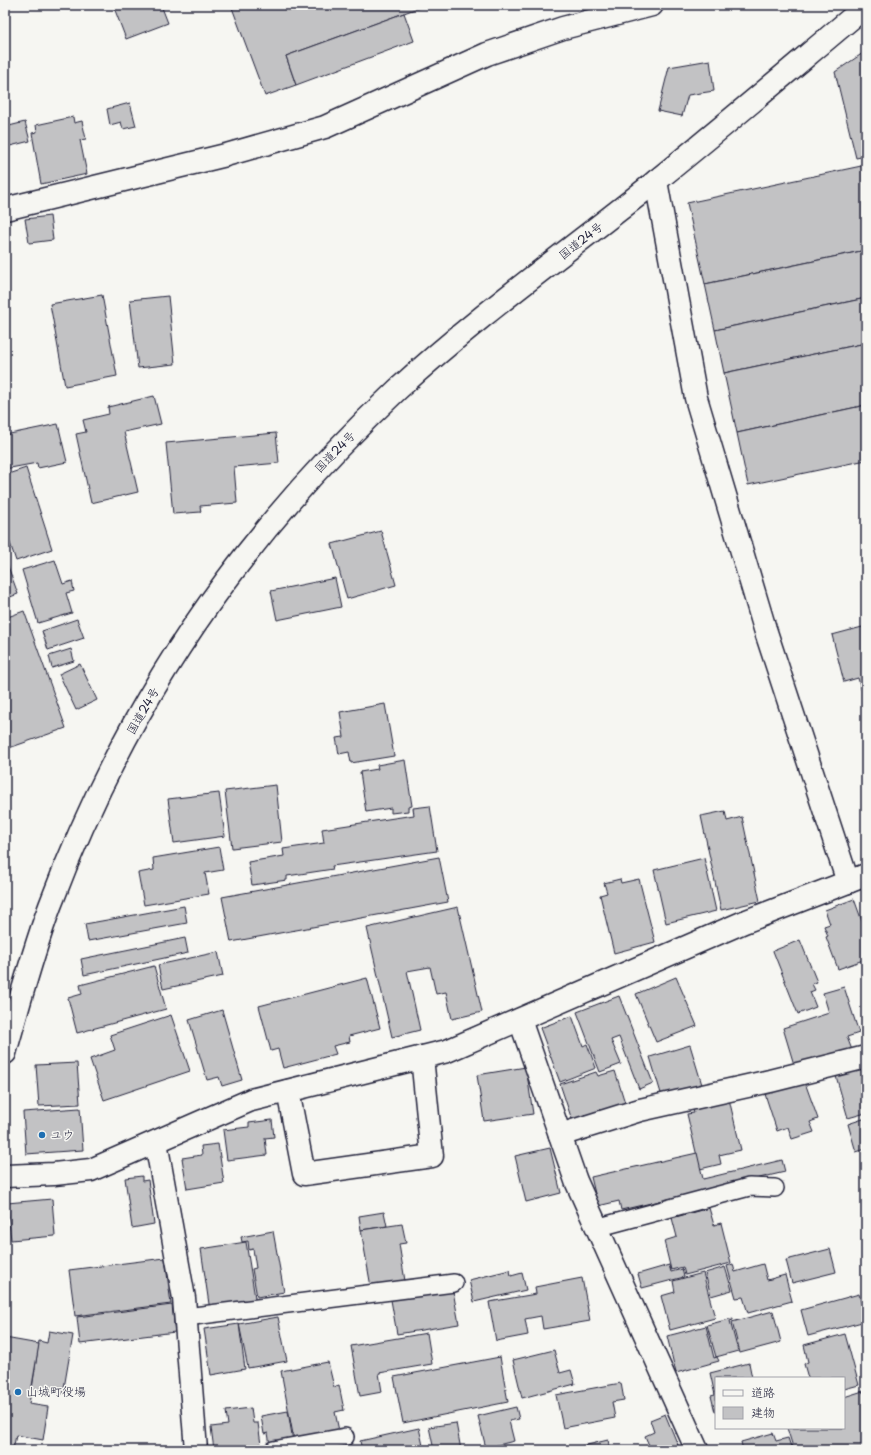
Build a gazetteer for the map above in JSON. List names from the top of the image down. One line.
{"streets":{"main road":["国道24号"]},"places":["ユウ","山城町役場"],"legend":["道路","建物"]}
